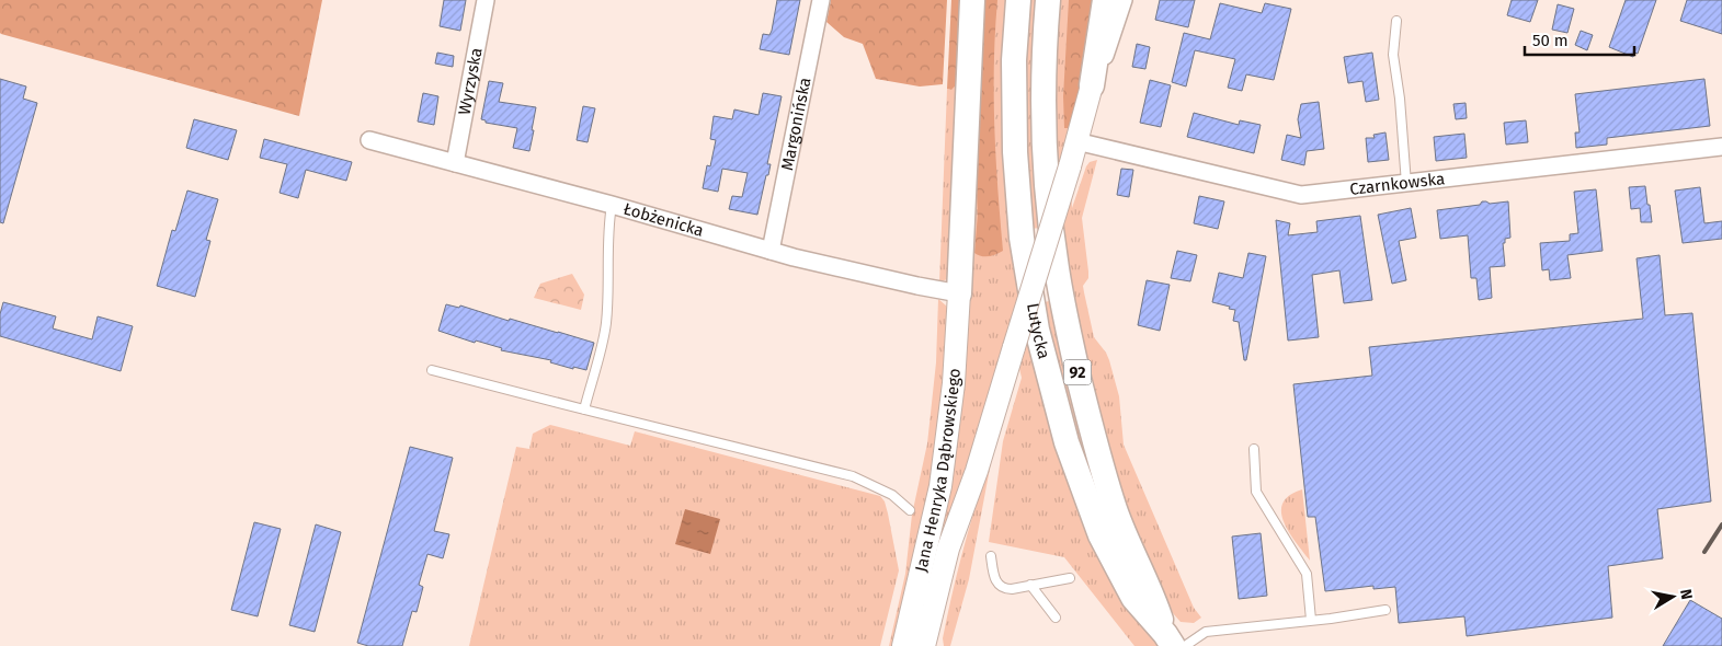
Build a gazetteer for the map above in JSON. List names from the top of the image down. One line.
{"streets":{"main road":["Lutycka","92","Jana Henryka Dąbrowskiego"],"street":["Wyrzyska","Margonińska","Czarnkowska","Łobżenicka"]},"crossings":[["Wyrzyska","Łobżenicka"],["Margonińska","Łobżenicka"],["Czarnkowska","Jana Henryka Dąbrowskiego"],["Łobżenicka","Jana Henryka Dąbrowskiego"]],"scale_bar":"50 m","north":"right"}
